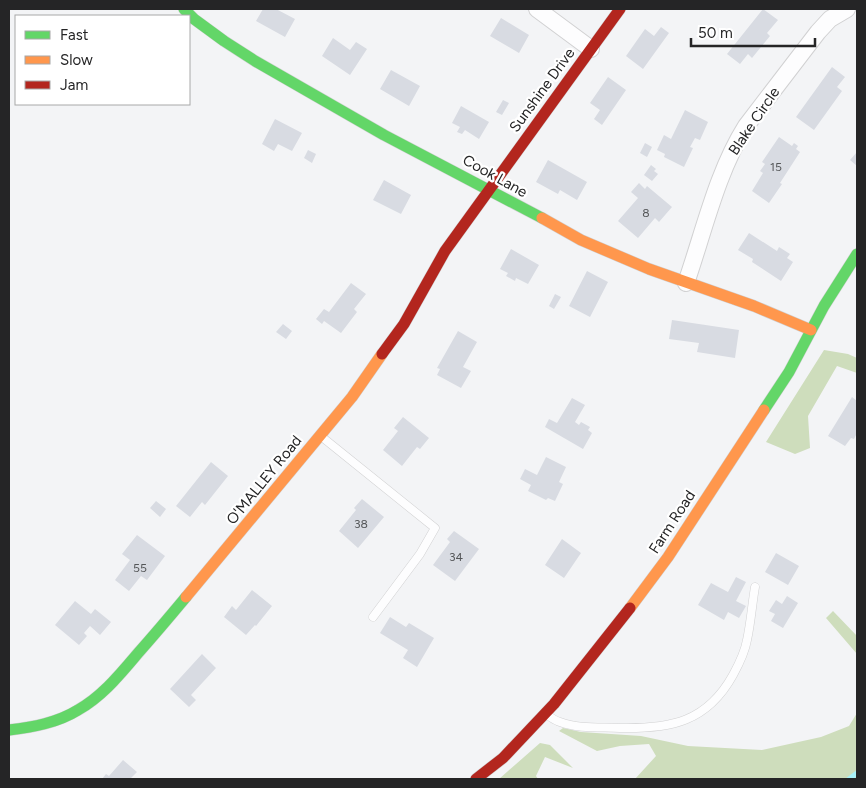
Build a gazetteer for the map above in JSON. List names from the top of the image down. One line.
{"streets":{"street":["Sunshine Drive","Blake Circle","Cook Lane","O'MALLEY Road","Farm Road"]},"crossings":[["Sunshine Drive","Cook Lane"],["Sunshine Drive","O'MALLEY Road"],["Blake Circle","Cook Lane"],["Cook Lane","O'MALLEY Road"],["Cook Lane","Farm Road"]],"house_numbers":["15","8","38","34","55"],"legend":["Fast","Slow","Jam"],"scale_bar":"50 m"}
